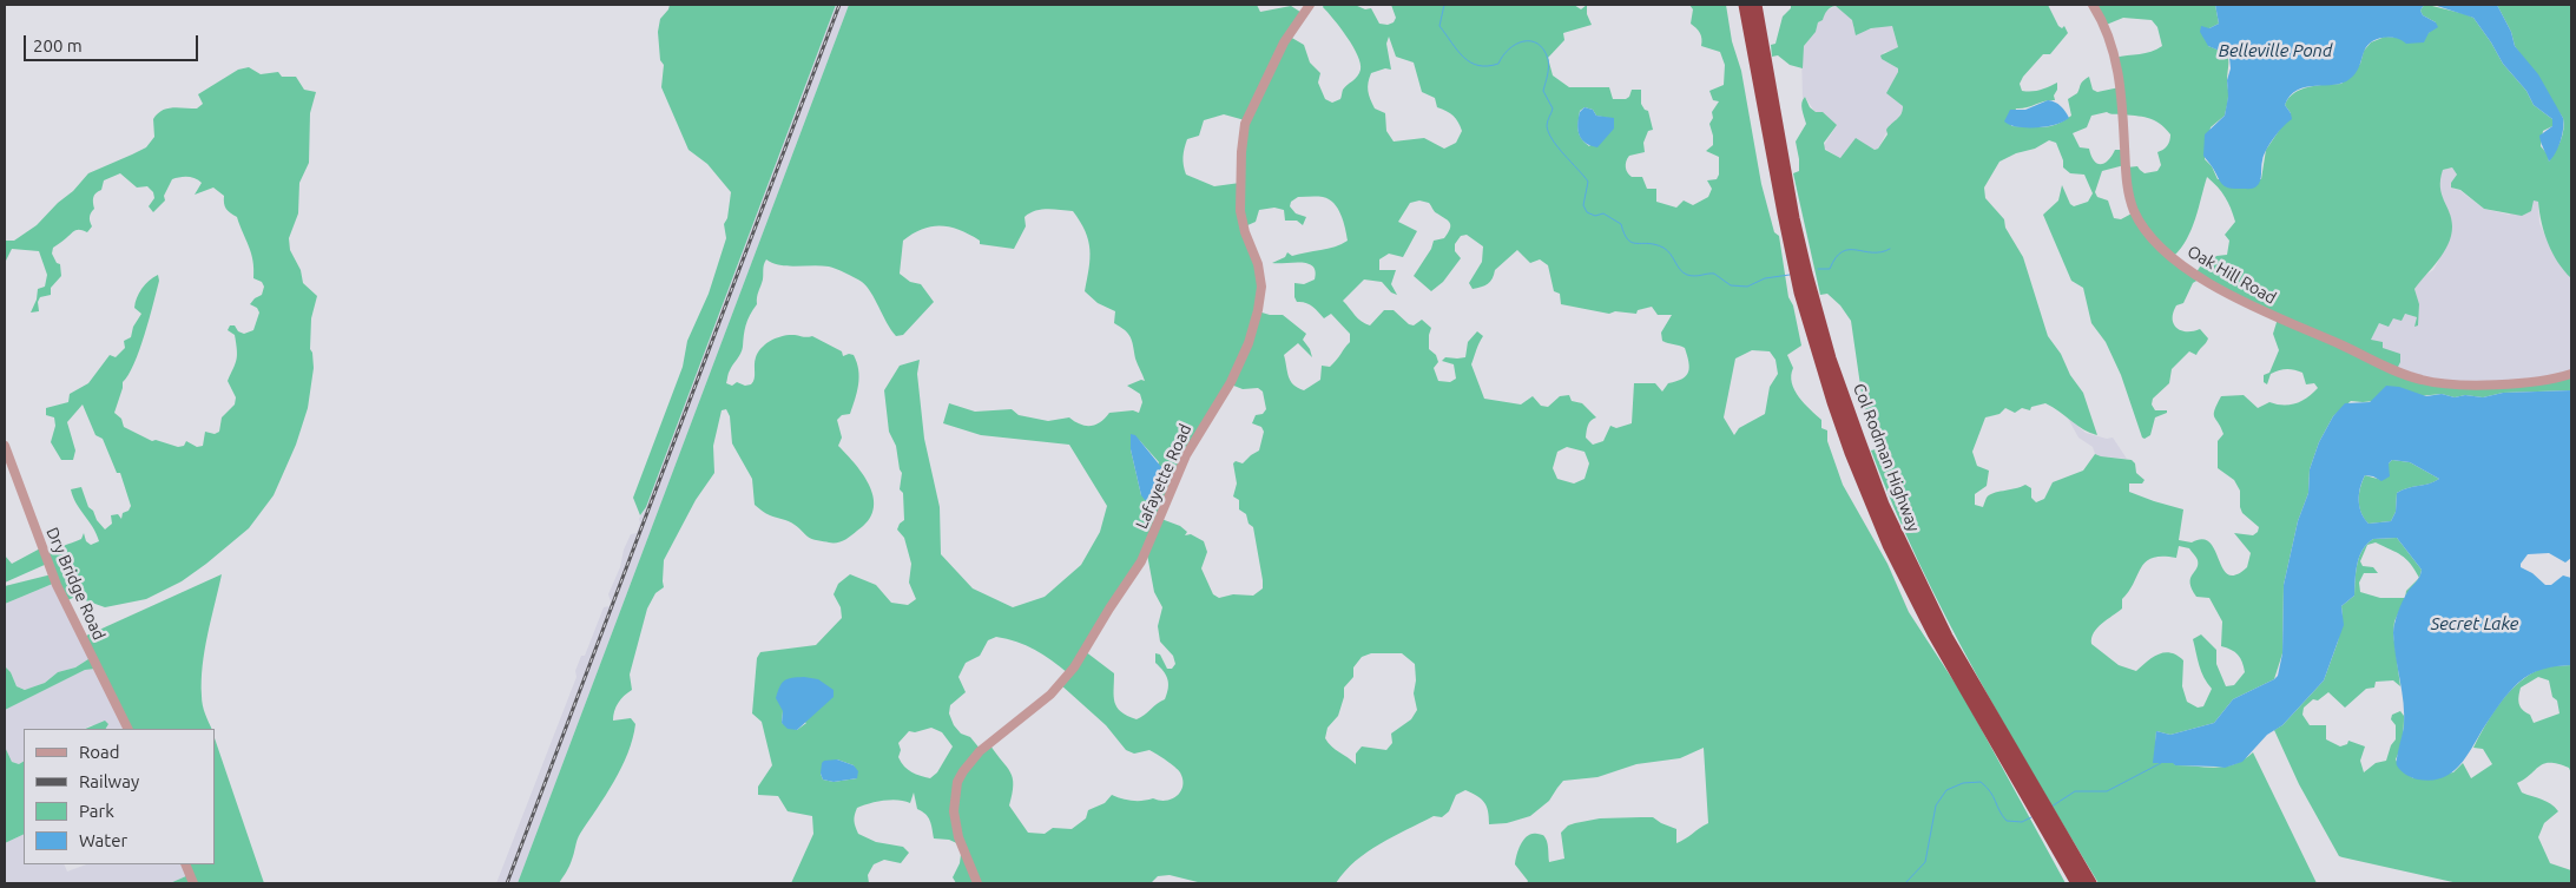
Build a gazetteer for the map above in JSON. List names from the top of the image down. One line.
{"streets":{"highway":["Col Rodman Highway"],"street":["Oak Hill Road","Lafayette Road","Dry Bridge Road"]},"water":["Belleville Pond","Secret Lake"],"legend":["Road","Railway","Park","Water"],"scale_bar":"200 m"}
